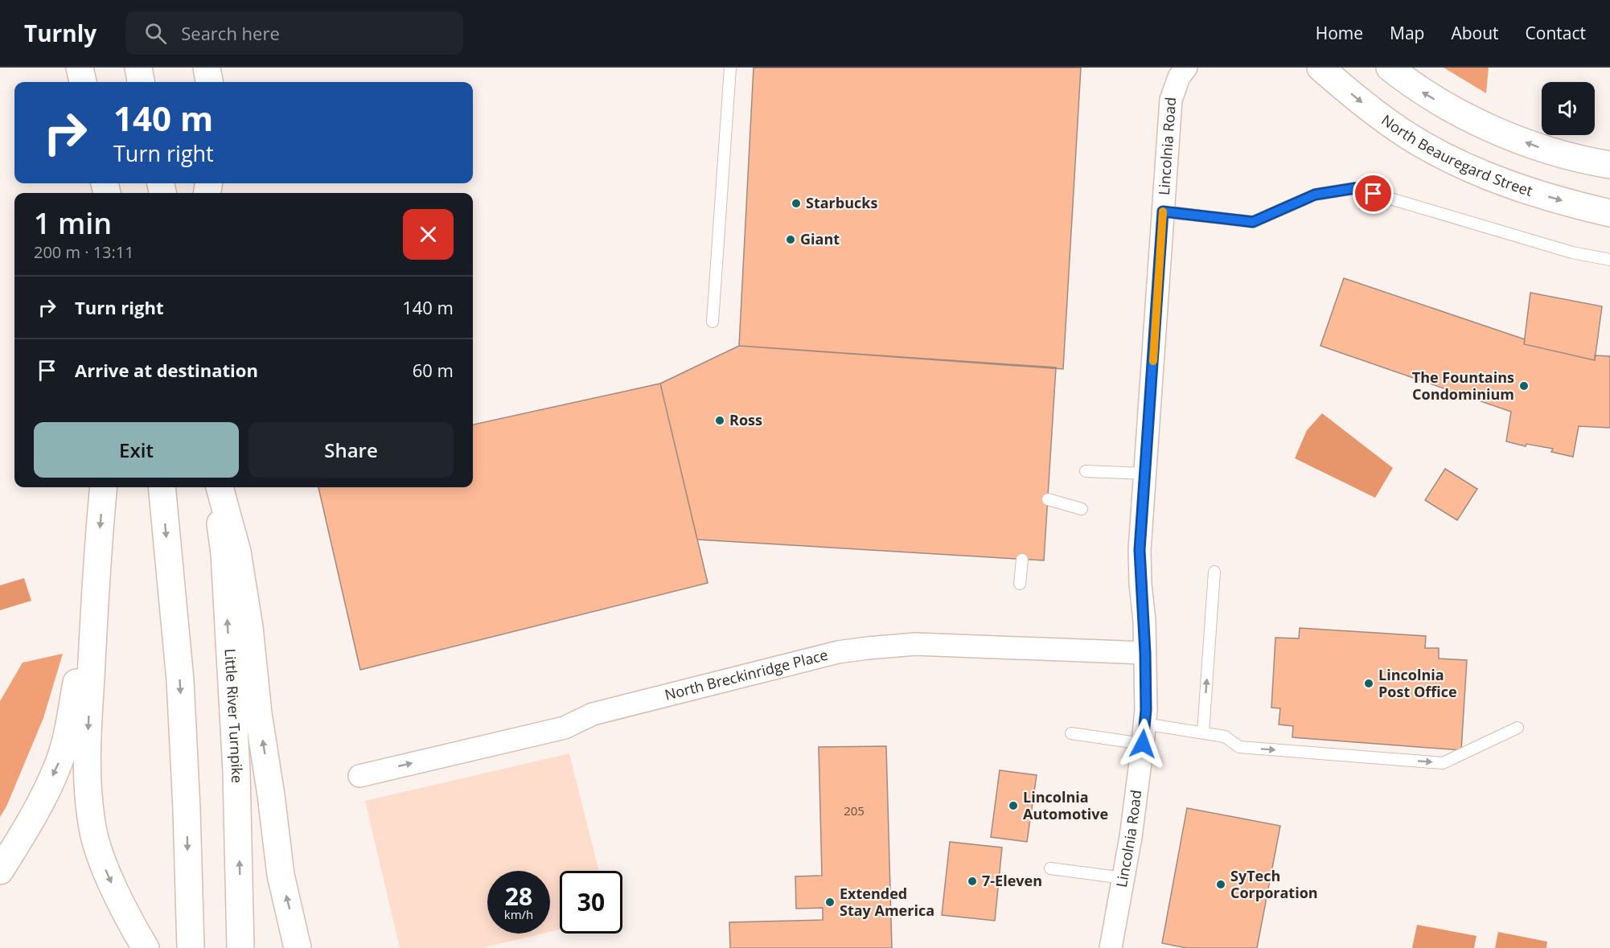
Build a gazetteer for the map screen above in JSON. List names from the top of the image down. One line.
{"streets":{"main road":["North Beauregard Street","Little River Turnpike"],"street":["Lincolnia Road","North Breckinridge Place"]},"crossings":[["Lincolnia Road","North Breckinridge Place"]],"one_way":["North Breckinridge Place"],"places":["Starbucks","Giant","The Fountains Condominium","Ross","Lincolnia Post Office","Lincolnia Automotive","7-Eleven","SyTech Corporation","Extended Stay America"],"house_numbers":["205"],"page":{"header":"Turnly","search":"Search here","nav":["Home","Map","About","Contact"],"turn":["140 m","Turn right"],"heading":["1 min","200 m · 13:11"],"list":[{"name":"Turn right","value":"140 m"},{"name":"Arrive at destination","value":"60 m"}],"buttons":["Exit","Share"],"speed":"28 km/h","limit":"30"}}
